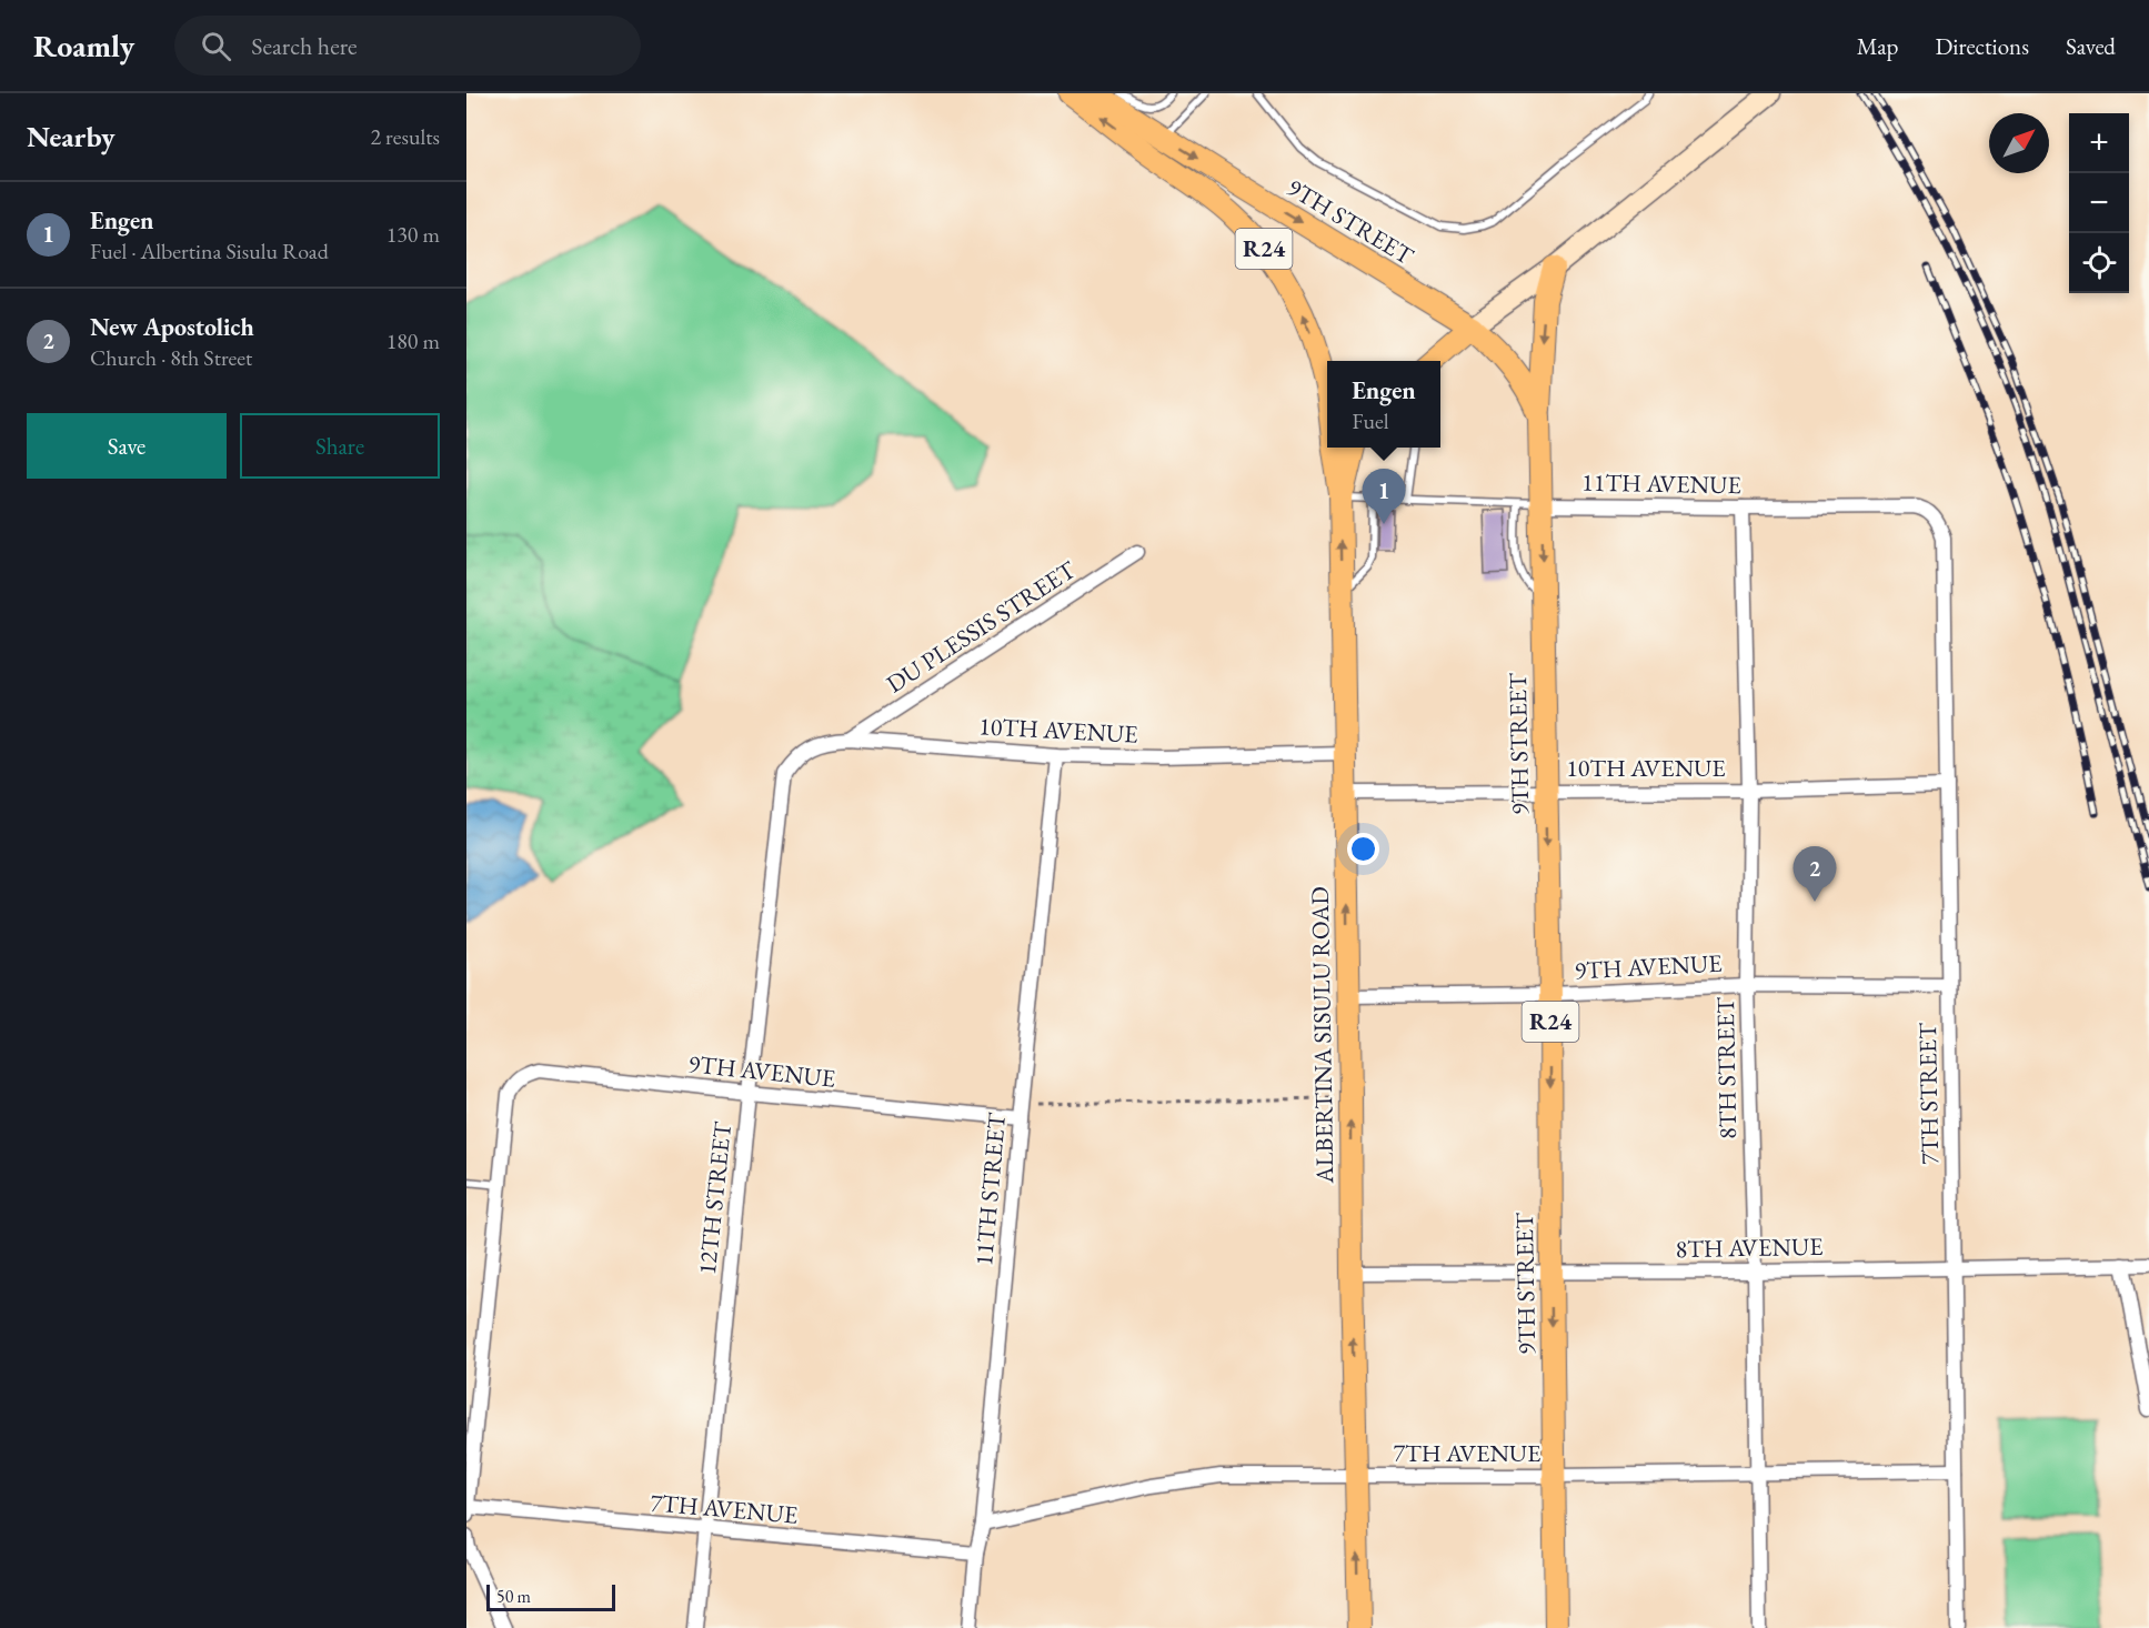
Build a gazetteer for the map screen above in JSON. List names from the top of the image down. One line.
{"streets":{"main road":["9TH STREET","R24","ALBERTINA SISULU ROAD"],"street":["11TH AVENUE","DU PLESSIS STREET","10TH AVENUE","9TH AVENUE","8TH STREET","7TH STREET","11TH STREET","12TH STREET","8TH AVENUE","7TH AVENUE"]},"crossings":[["9TH STREET","11TH AVENUE"],["9TH STREET","10TH AVENUE"],["9TH STREET","9TH AVENUE"],["9TH STREET","8TH AVENUE"],["9TH STREET","7TH AVENUE"],["11TH AVENUE","ALBERTINA SISULU ROAD"],["11TH AVENUE","8TH STREET"],["11TH AVENUE","7TH STREET"],["DU PLESSIS STREET","10TH AVENUE"],["10TH AVENUE","ALBERTINA SISULU ROAD"],["10TH AVENUE","8TH STREET"],["10TH AVENUE","7TH STREET"],["10TH AVENUE","11TH STREET"],["10TH AVENUE","12TH STREET"],["9TH AVENUE","ALBERTINA SISULU ROAD"],["9TH AVENUE","8TH STREET"],["9TH AVENUE","7TH STREET"],["9TH AVENUE","11TH STREET"],["9TH AVENUE","12TH STREET"],["ALBERTINA SISULU ROAD","8TH AVENUE"],["ALBERTINA SISULU ROAD","7TH AVENUE"],["8TH STREET","8TH AVENUE"],["8TH STREET","7TH AVENUE"],["7TH STREET","8TH AVENUE"],["7TH STREET","7TH AVENUE"],["11TH STREET","7TH AVENUE"],["12TH STREET","7TH AVENUE"]],"one_way":["9TH STREET","ALBERTINA SISULU ROAD"],"scale_bar":"50 m","north":"top right","page":{"header":"Roamly","search":"Search here","nav":["Map","Directions","Saved"],"heading":["Nearby","2 results"],"map_buttons":["+","−"],"list":[{"mark":"1","name":"Engen","note":"Fuel · Albertina Sisulu Road","value":"130 m"},{"mark":"2","name":"New Apostolich","note":"Church · 8th Street","value":"180 m"}],"popup":["Engen","Fuel"],"buttons":["Save","Share"],"pins":["1","2"],"scale":"50 m"}}
